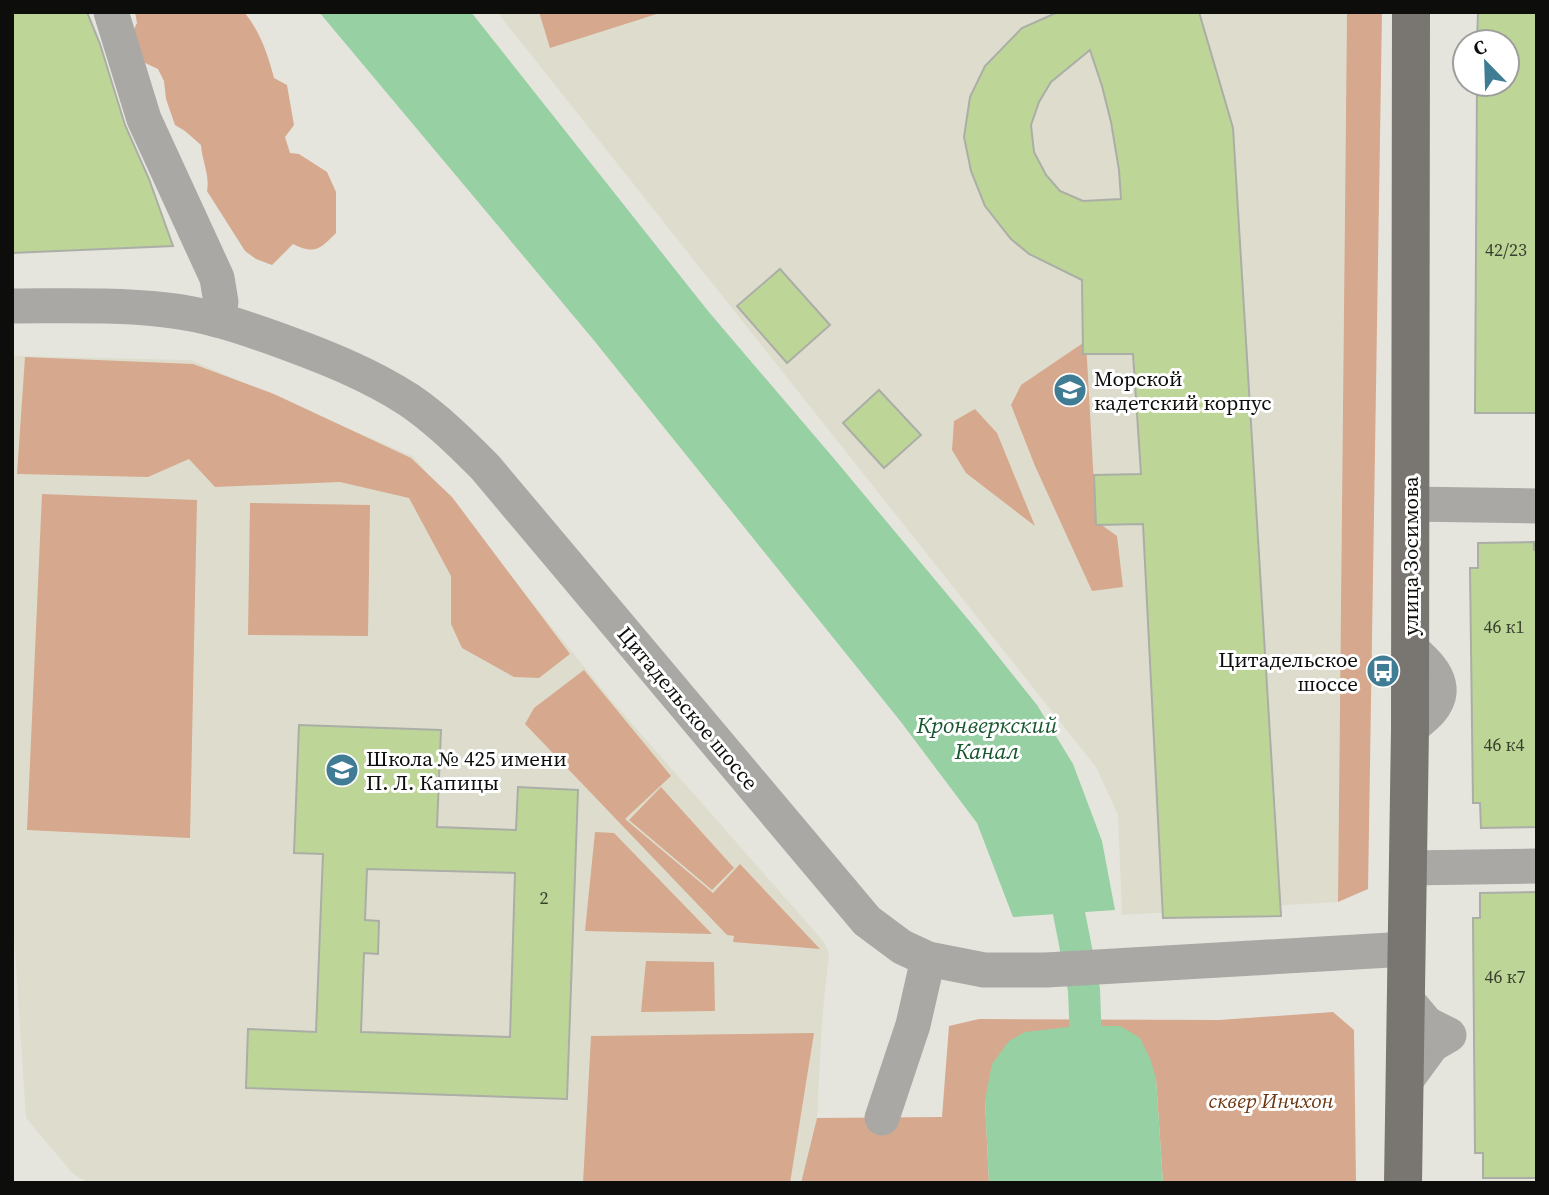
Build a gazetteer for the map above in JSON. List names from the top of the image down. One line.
{"streets":{"main road":["улица Зосимова"],"street":["Цитадельское шоссе"]},"crossings":[["улица Зосимова","Цитадельское шоссе"]],"water":["Кронверкский Канал"],"parks":["сквер Инчхон"],"places":{"school or university":["Морской кадетский корпус","Школа № 425 имени П. Л. Капицы"],"bus stop":["Цитадельское шоссе"]},"house_numbers":["42/23","46 к1","46 к4","2","46 к7"],"north":"top left"}
